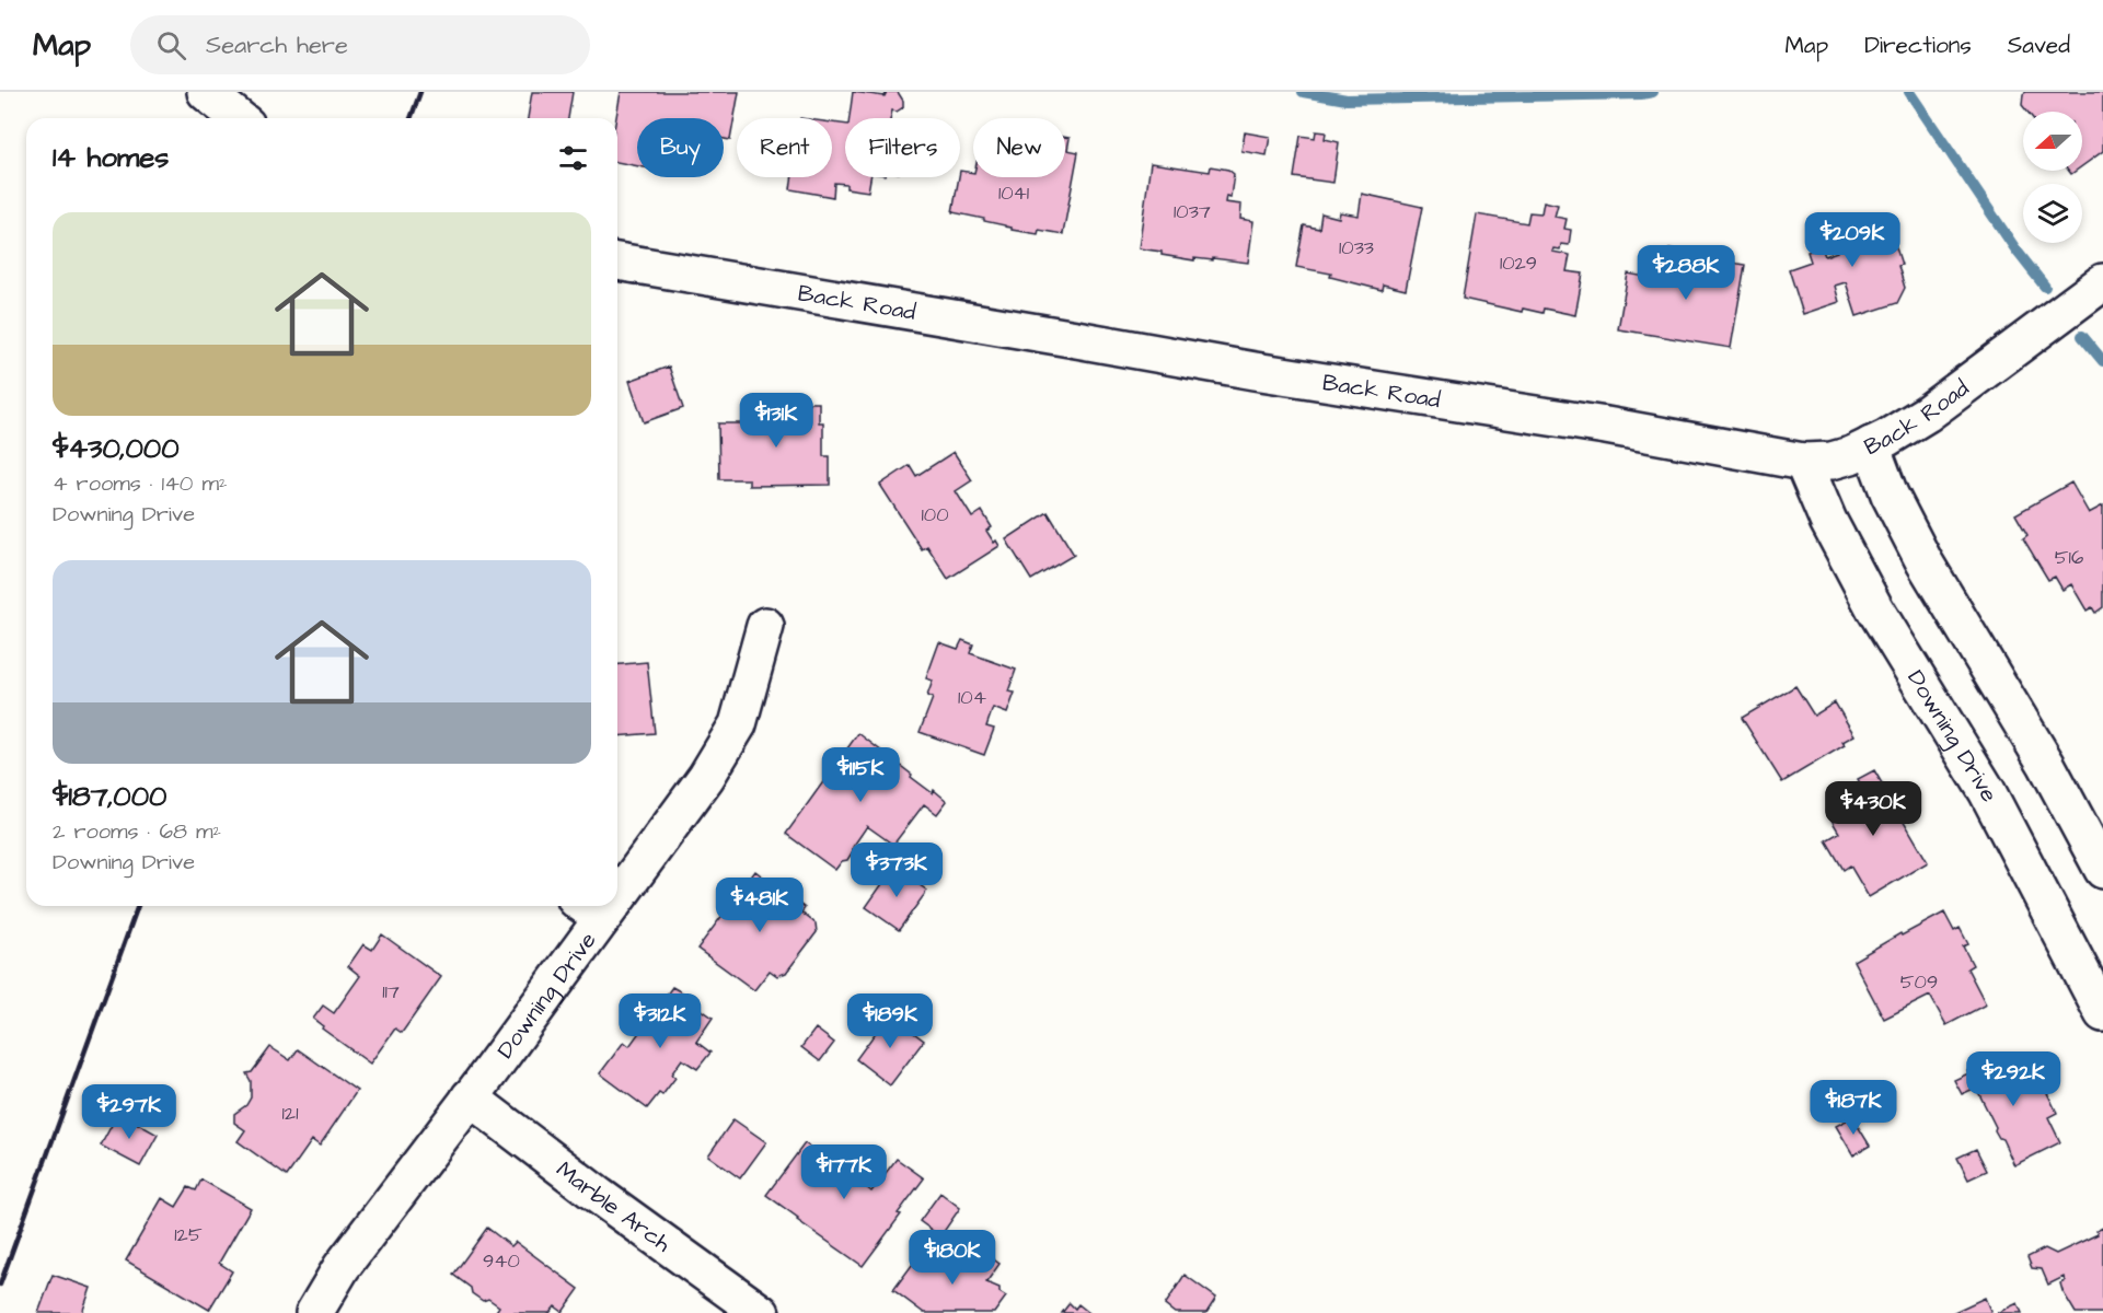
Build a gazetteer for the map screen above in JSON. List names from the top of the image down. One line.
{"streets":{"street":["Back Road","Downing Drive","Marble Arch"]},"crossings":[["Back Road","Downing Drive"],["Downing Drive","Marble Arch"]],"house_numbers":["1041","1037","1033","1029","100","516","104","509","117","121","125","940"],"north":"left","page":{"header":"Map","search":"Search here","nav":["Map","Directions","Saved"],"chip":["Buy","Rent","Filters","New"],"heading":"14 homes","list":[{"name":"$430,000","note":"4 rooms · 140 m² · Downing Drive"},{"name":"$187,000","note":"2 rooms · 68 m² · Downing Drive"}],"price":["$209K","$288K","$131K","$115K","$430K","$373K","$481K","$312K","$189K","$292K","$187K","$297K","$177K","$180K"]}}
